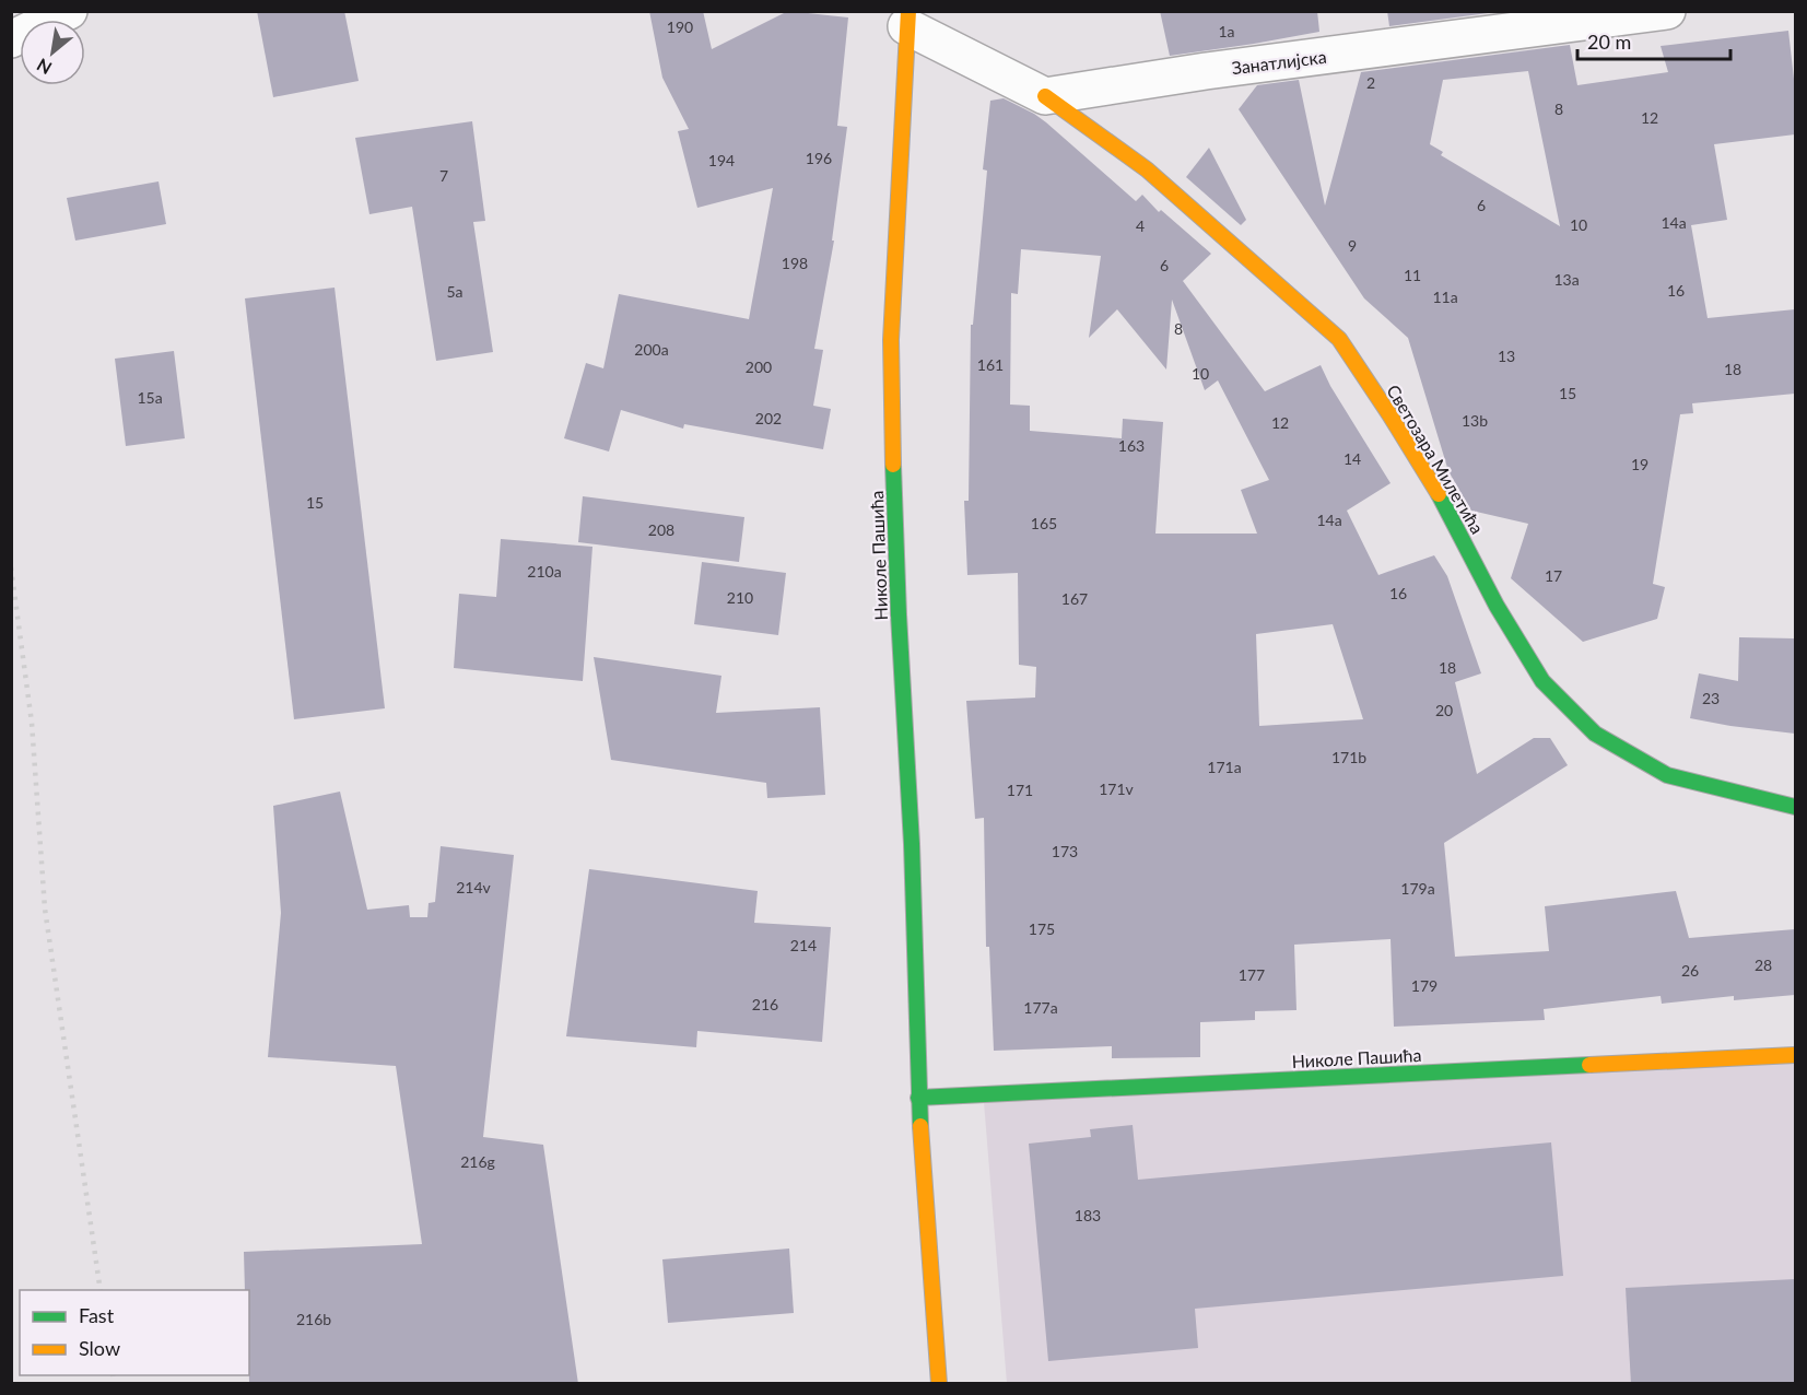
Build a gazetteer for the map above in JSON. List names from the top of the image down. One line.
{"streets":{"street":["Занатлијска","Светозара Милетића","Николе Пашића"]},"crossings":[["Занатлијска","Светозара Милетића"]],"house_numbers":["190","1a","2","8","12","196","194","7","6","14a","10","4","9","198","6","11","13a","16","5a","11a","8","200a","13","161","200","18","10","15","15a","202","13b","12","163","14","19","15","14a","165","208","210a","17","16","210","167","18","23","20","171b","171a","171v","171","173","214v","179a","175","214","28","26","177","179","216","177a","216g","183","216b"],"legend":["Fast","Slow"],"scale_bar":"20 m","north":"bottom left"}
